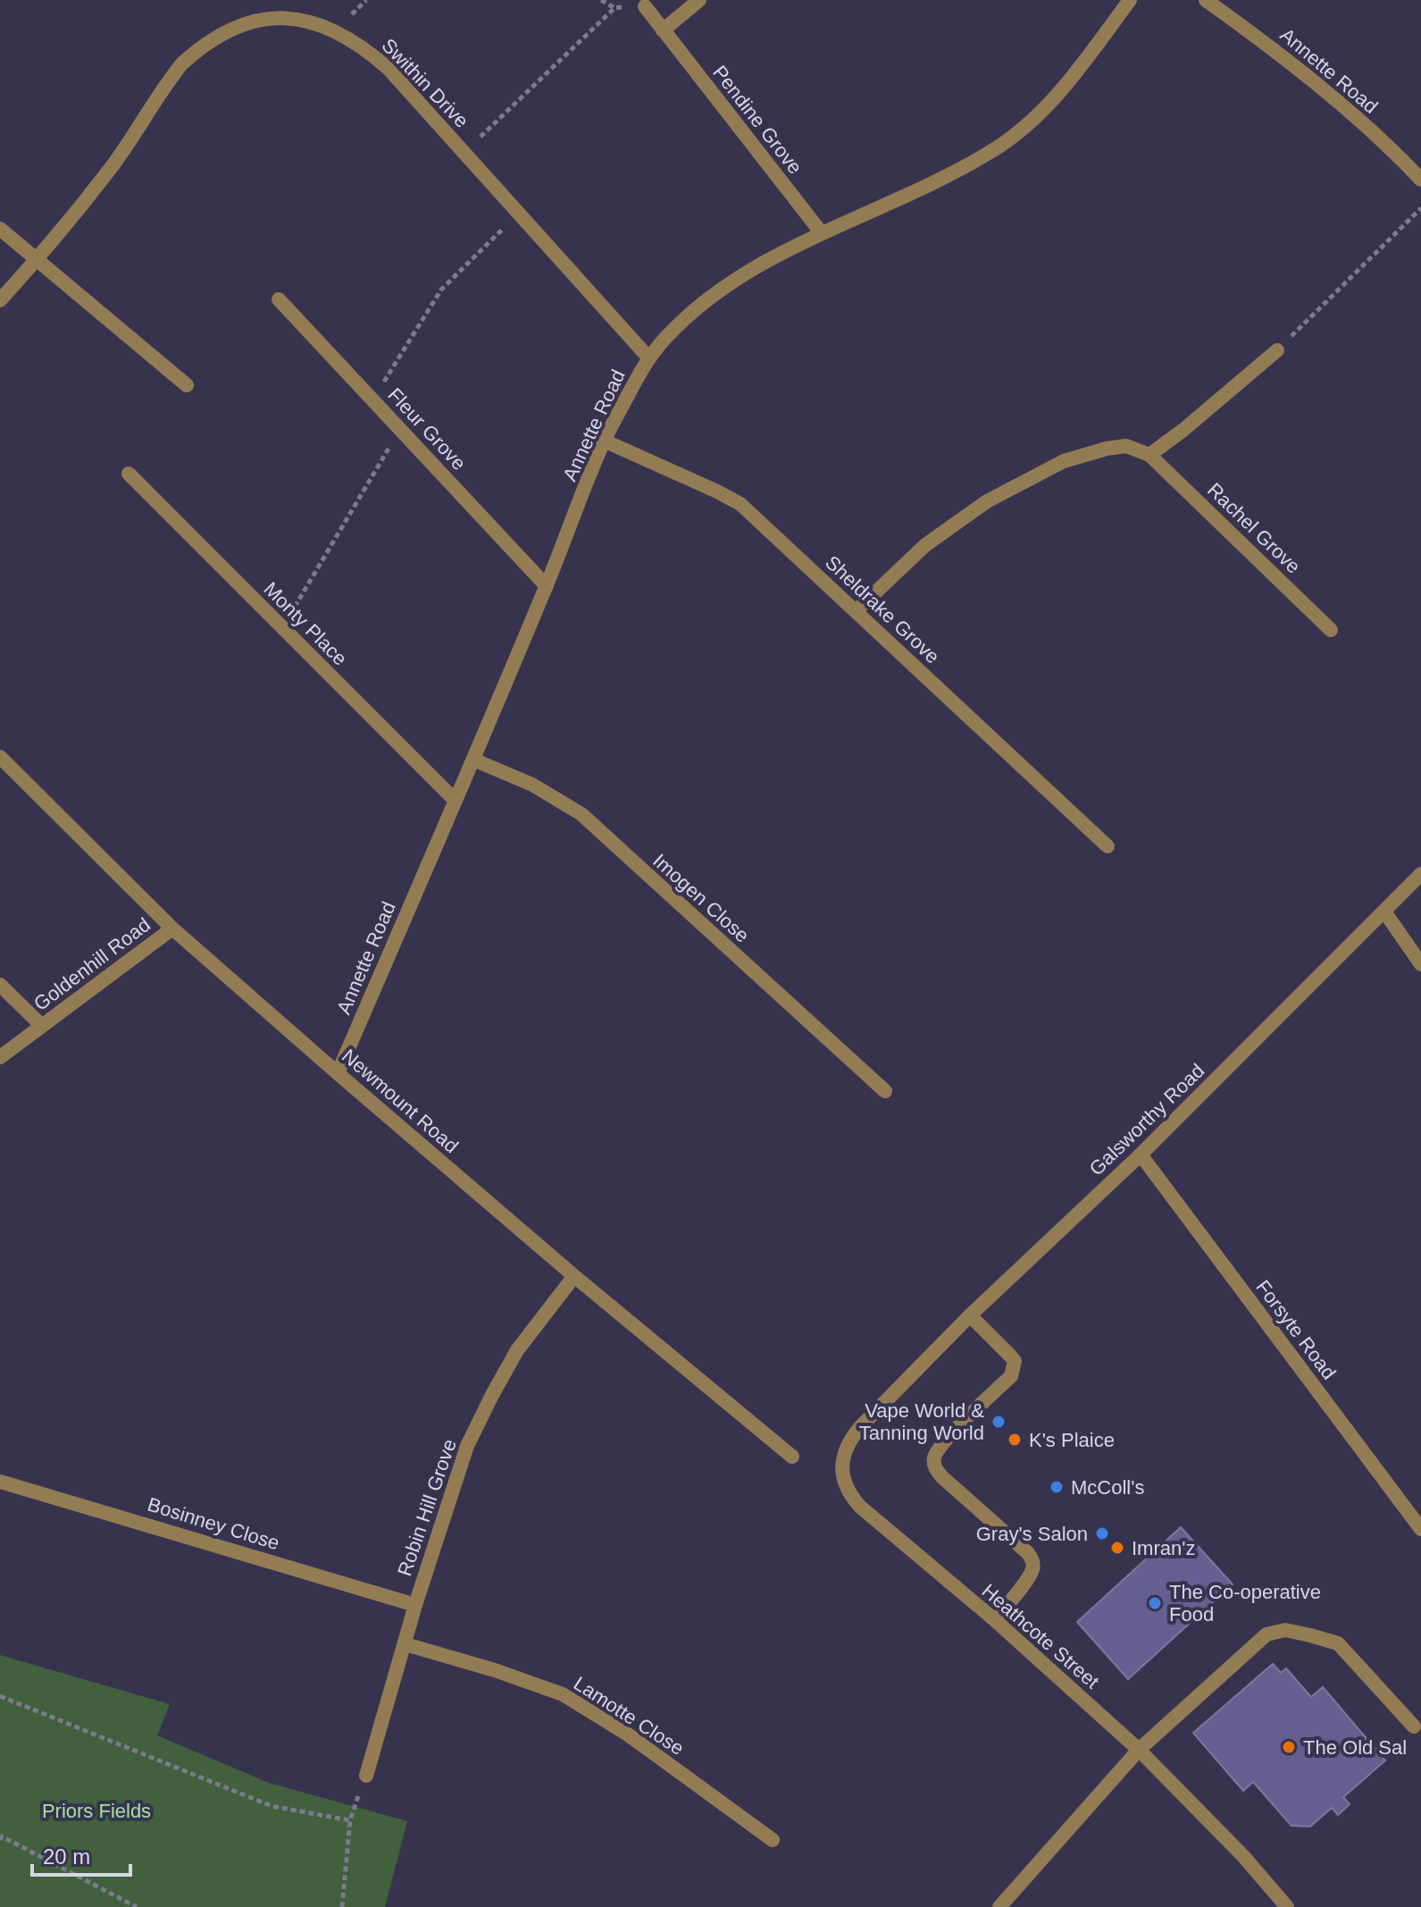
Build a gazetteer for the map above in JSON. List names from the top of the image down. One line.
{"streets":{"street":["Annette Road","Swithin Drive","Pendine Grove","Fleur Grove","Rachel Grove","Sheldrake Grove","Monty Place","Imogen Close","Goldenhill Road","Newmount Road","Galsworthy Road","Forsyte Road","Robin Hill Grove","Bosinney Close","Heathcote Street","Lamotte Close"]},"crossings":[["Annette Road","Swithin Drive"],["Annette Road","Pendine Grove"],["Annette Road","Fleur Grove"],["Annette Road","Sheldrake Grove"],["Annette Road","Monty Place"],["Annette Road","Imogen Close"],["Annette Road","Newmount Road"],["Goldenhill Road","Newmount Road"],["Newmount Road","Robin Hill Grove"],["Galsworthy Road","Forsyte Road"],["Galsworthy Road","Heathcote Street"],["Robin Hill Grove","Bosinney Close"],["Robin Hill Grove","Lamotte Close"]],"parks":["Priors Fields"],"places":["Vape World & Tanning World","K's Plaice","McColl's","Gray's Salon","Imran'z","The Co-operative Food","The Old Sal"],"scale_bar":"20 m"}
